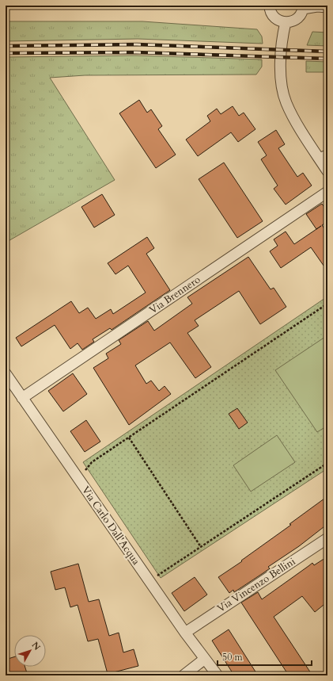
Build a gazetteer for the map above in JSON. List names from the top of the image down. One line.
{"streets":{"street":["Via Brennero","Via Carlo Dall'Acqua","Via Vincenzo Bellini"]},"crossings":[["Via Brennero","Via Carlo Dall'Acqua"],["Via Carlo Dall'Acqua","Via Vincenzo Bellini"]],"scale_bar":"50 m","north":"top right"}
